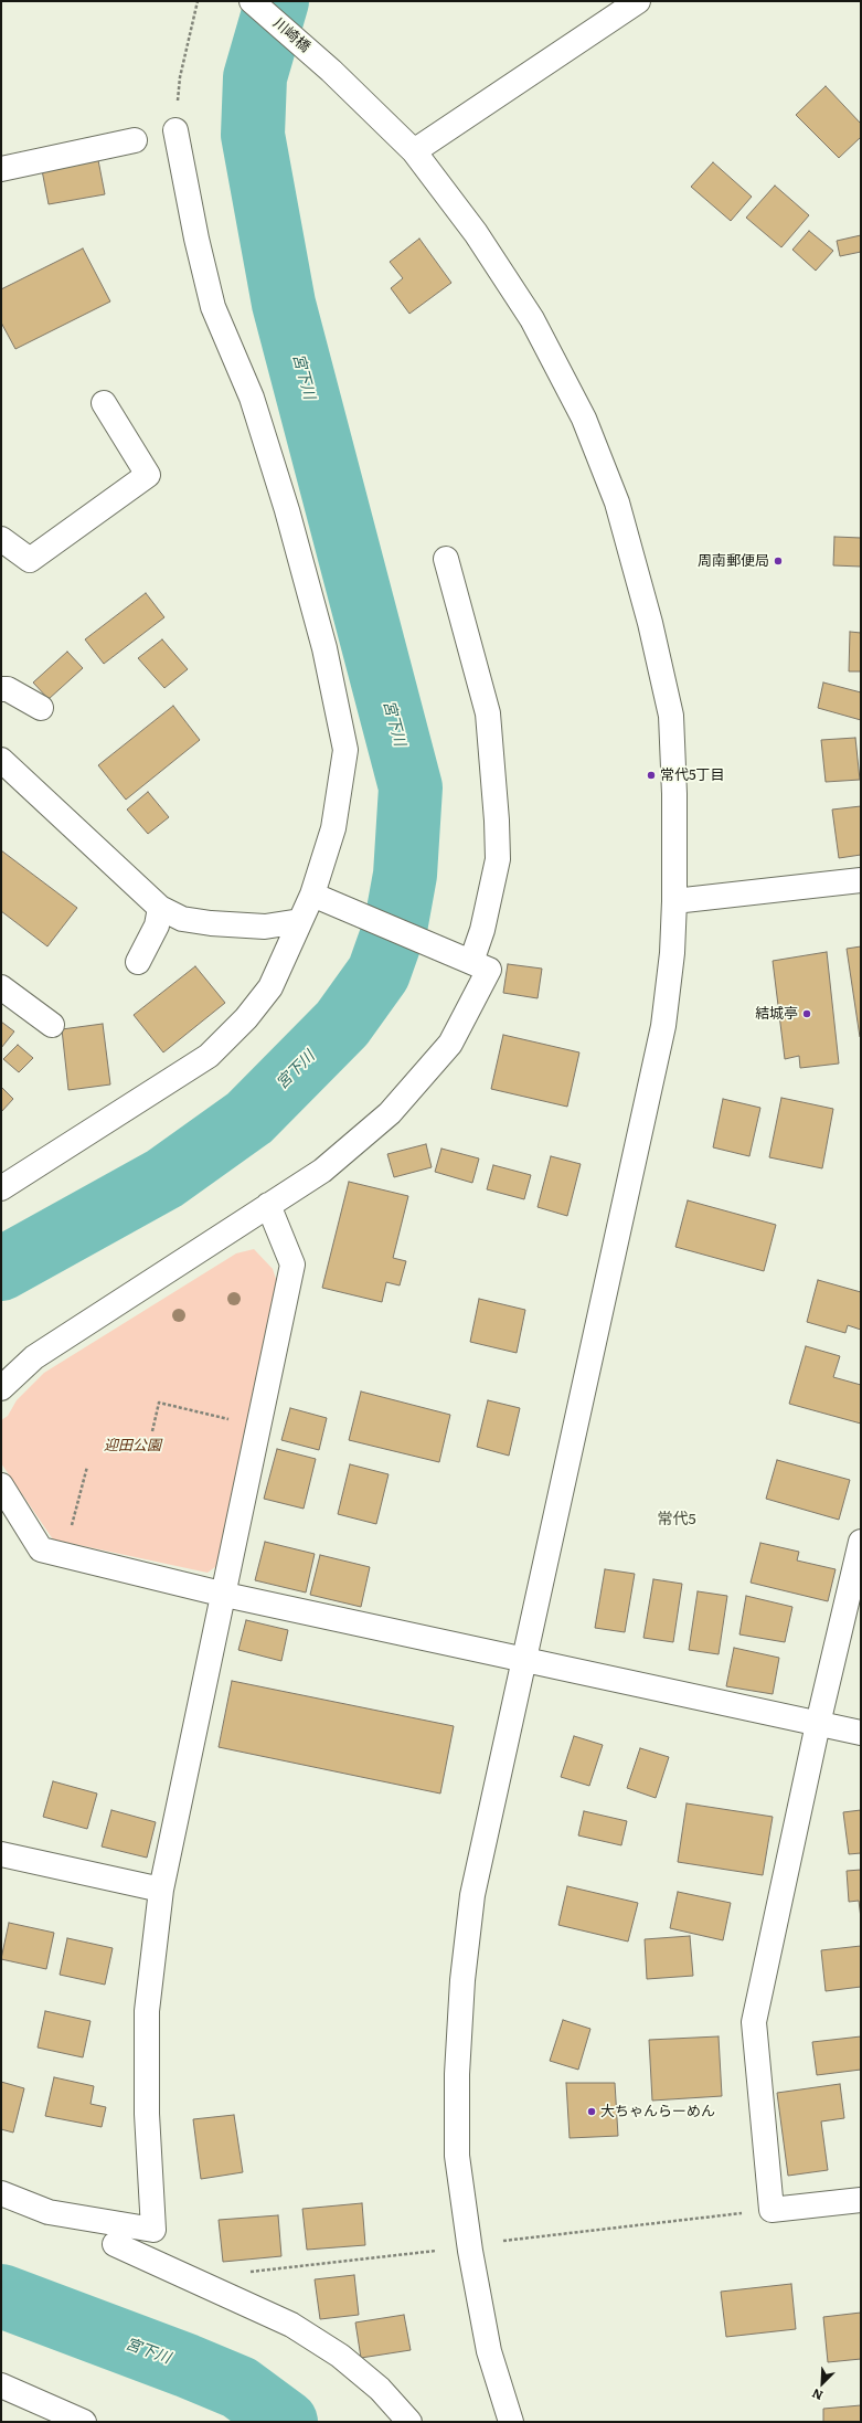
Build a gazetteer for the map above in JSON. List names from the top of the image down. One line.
{"streets":{"street":["川崎橋"]},"districts":["常代5"],"water":["宮下川"],"parks":["迎田公園"],"places":["周南郵便局","常代5丁目","結城亭","大ちゃんらーめん"],"north":"bottom left"}
